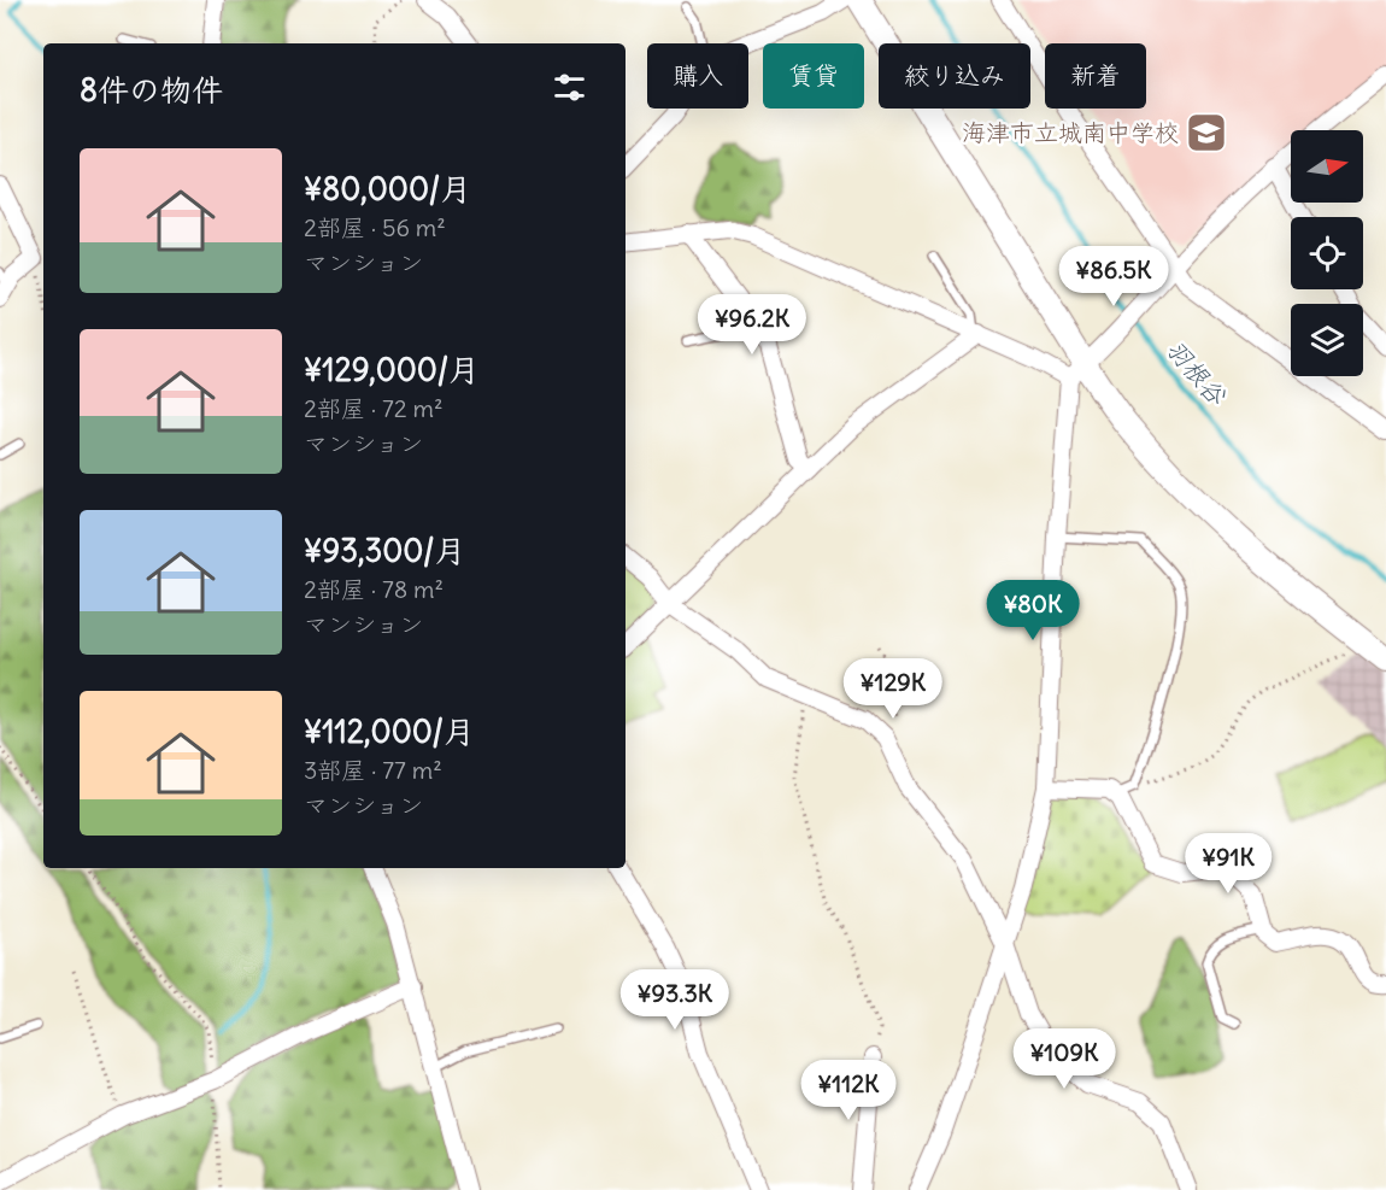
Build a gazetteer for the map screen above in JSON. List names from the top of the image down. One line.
{"water":["羽根谷"],"places":{"school or university":["海津市立城南中学校"]},"north":"right","page":{"chip":["購入","賃貸","絞り込み","新着"],"heading":"8件の物件","list":[{"name":"¥80,000/月","note":"2部屋 · 56 m² · マンション"},{"name":"¥129,000/月","note":"2部屋 · 72 m² · マンション"},{"name":"¥93,300/月","note":"2部屋 · 78 m² · マンション"},{"name":"¥112,000/月","note":"3部屋 · 77 m² · マンション"}],"price":["¥86.5K","¥96.2K","¥80K","¥129K","¥91K","¥93.3K","¥109K","¥112K"]}}
